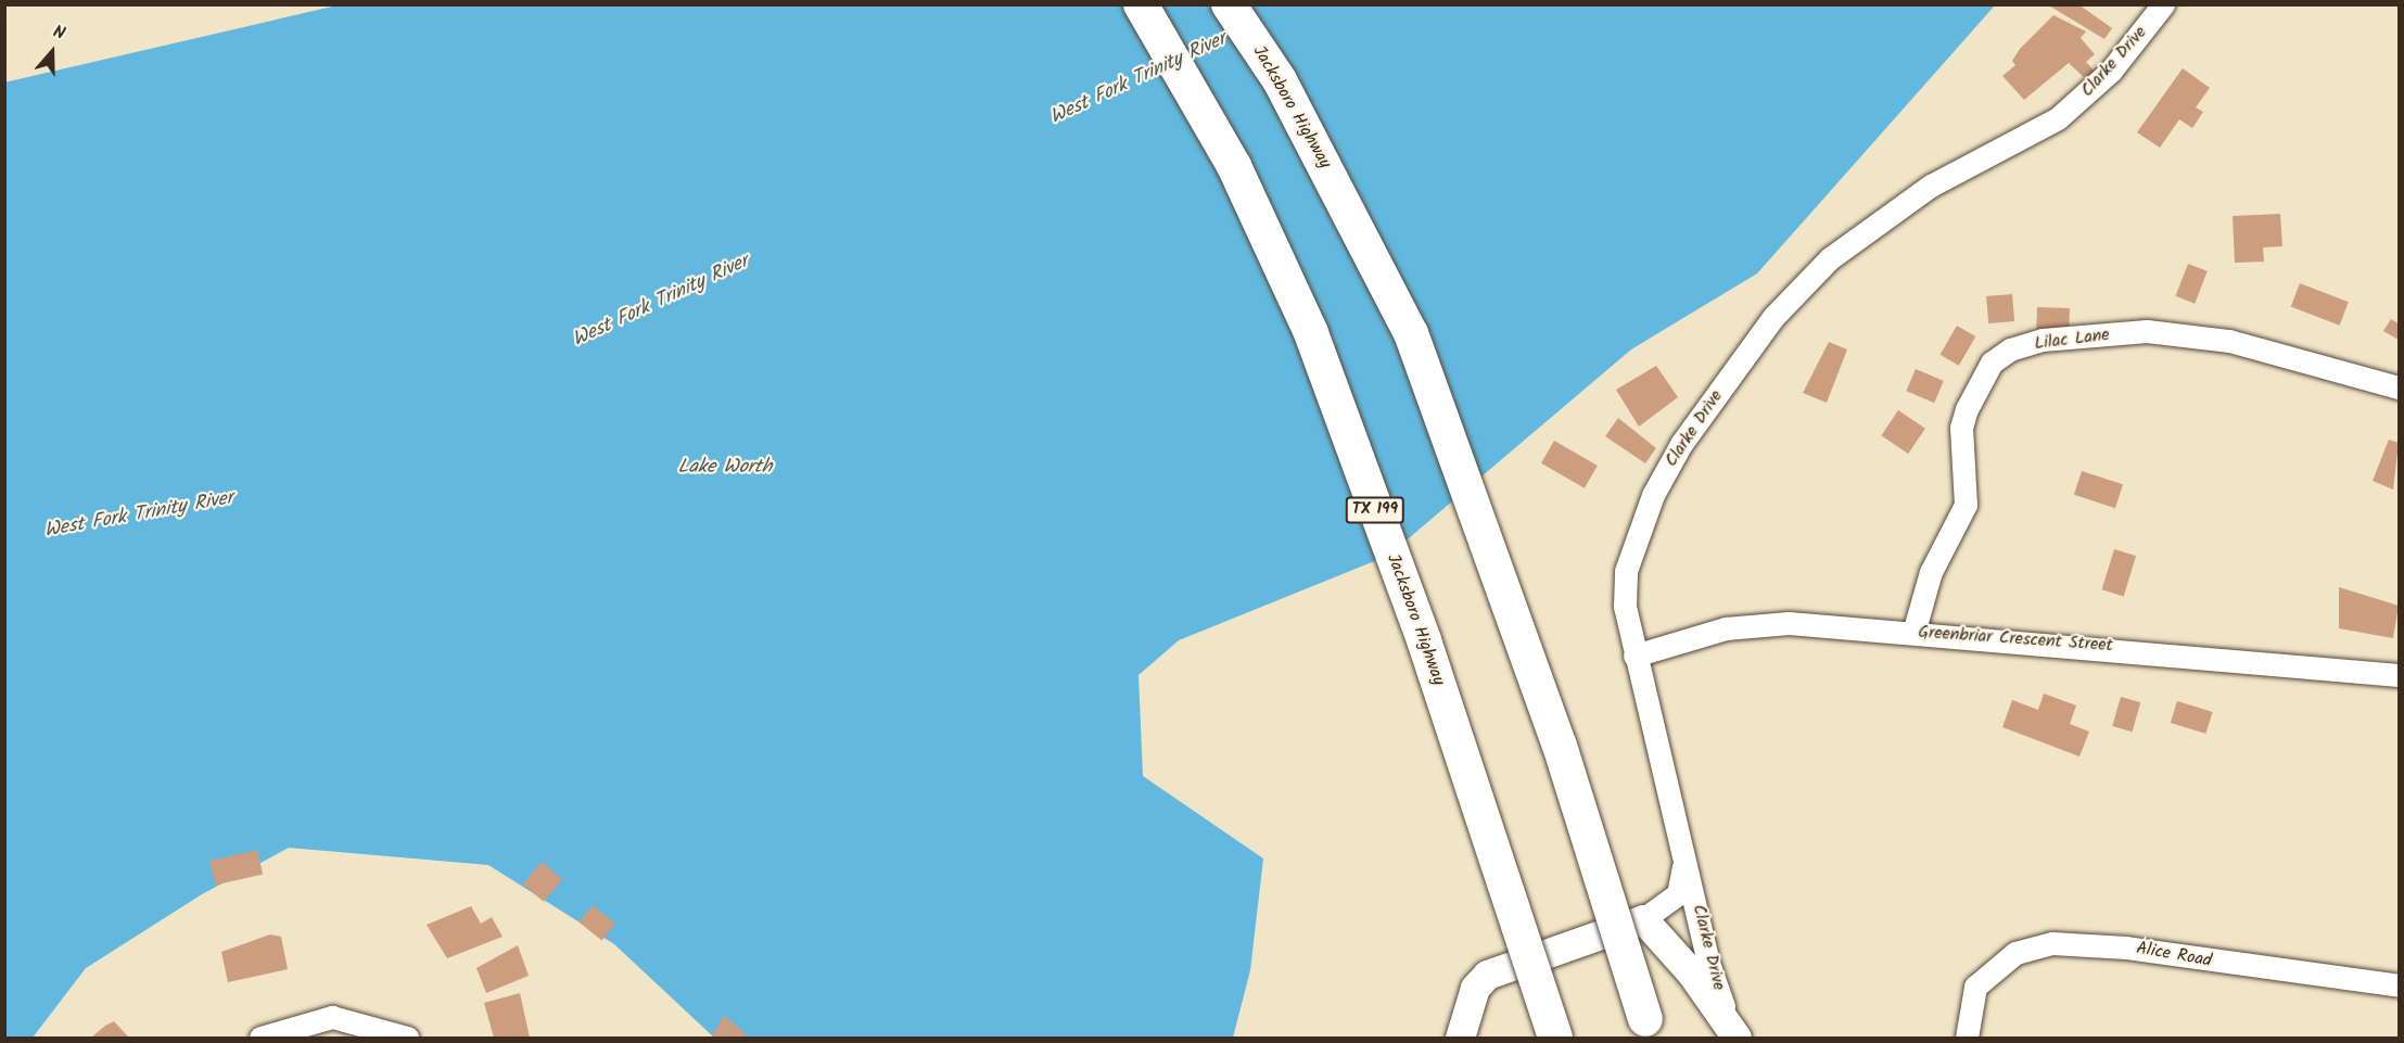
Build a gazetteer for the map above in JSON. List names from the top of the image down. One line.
{"streets":{"highway":["Jacksboro Highway","TX 199"],"street":["Clarke Drive","Lilac Lane","Greenbriar Crescent Street","Alice Road"]},"crossings":[["Clarke Drive","Greenbriar Crescent Street"],["Lilac Lane","Greenbriar Crescent Street"]],"water":["West Fork Trinity River","Lake Worth"],"north":"top"}
